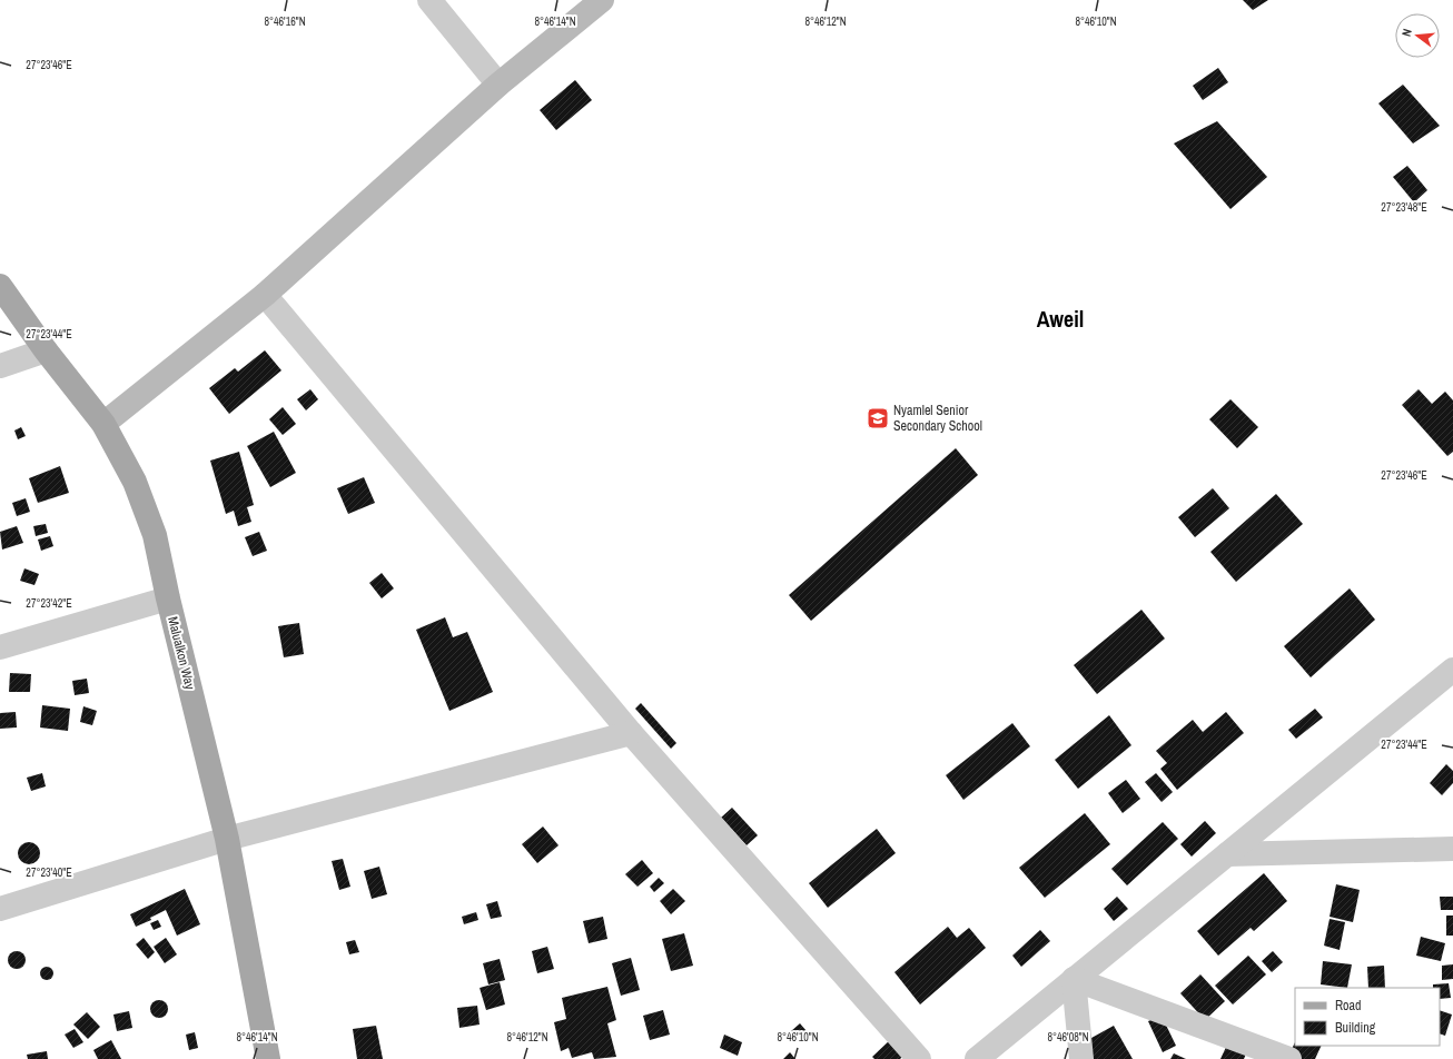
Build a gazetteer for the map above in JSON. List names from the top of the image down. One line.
{"streets":{"main road":["Malualkon Way"]},"districts":["Aweil"],"places":{"school or university":["Nyamlel Senior Secondary School"]},"legend":["Road","Building"],"north":"left","coordinates":["8°46'16\"N","8°46'14\"N","8°46'12\"N","8°46'10\"N","27°23'46\"E","27°23'48\"E","27°23'44\"E","27°23'42\"E","27°23'40\"E","8°46'08\"N"]}
